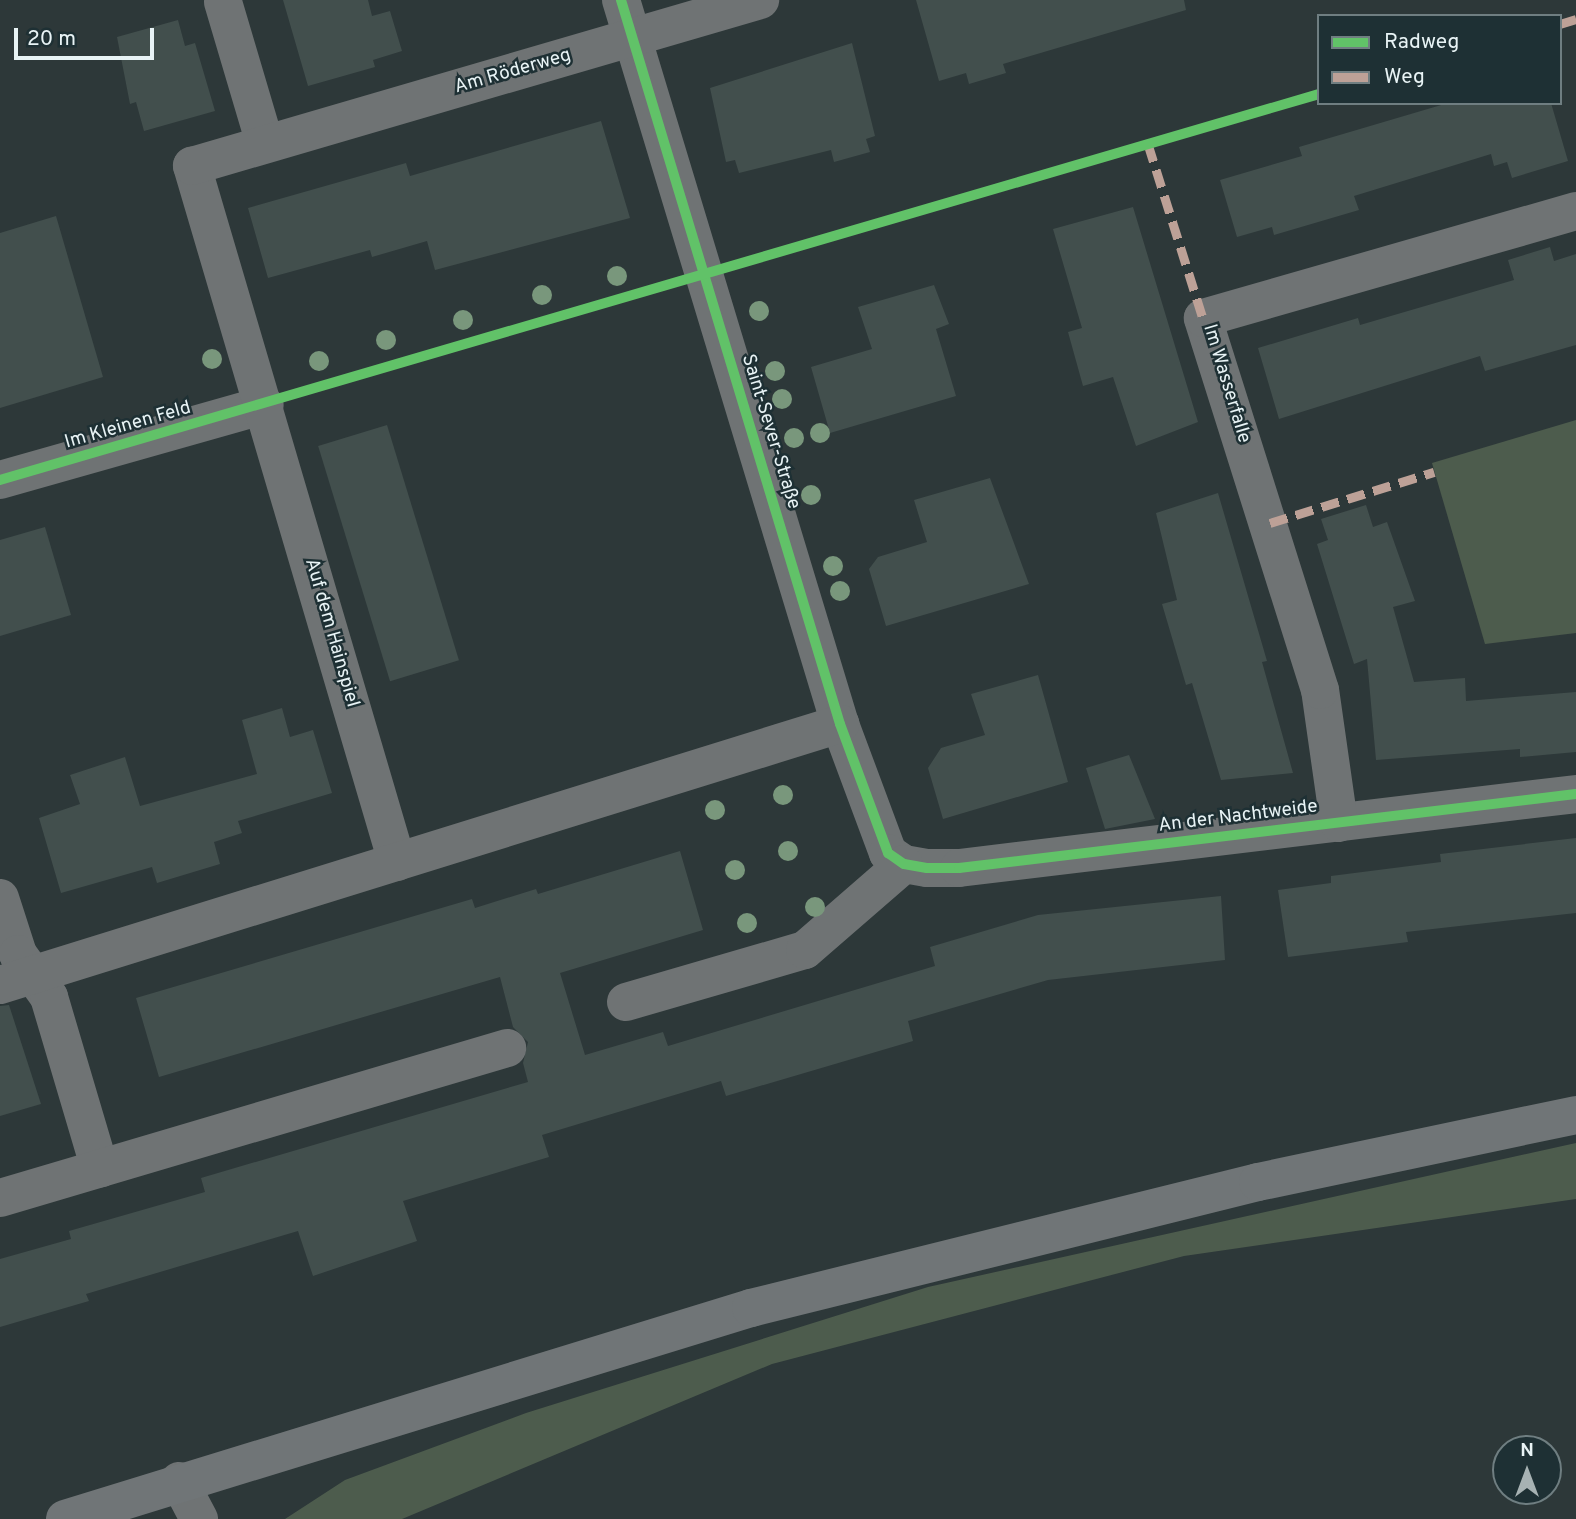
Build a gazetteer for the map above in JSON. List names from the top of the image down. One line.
{"streets":{"street":["Am Röderweg","Im Wasserfalle","Im Kleinen Feld","Saint-Sever-Straße","Auf dem Hainspiel","An der Nachtweide"]},"crossings":[["Am Röderweg","Im Kleinen Feld"],["Am Röderweg","Saint-Sever-Straße"],["Am Röderweg","Auf dem Hainspiel"],["Im Wasserfalle","An der Nachtweide"],["Im Kleinen Feld","Auf dem Hainspiel"],["Saint-Sever-Straße","An der Nachtweide"]],"legend":["Radweg","Weg"],"scale_bar":"20 m","north":"top"}
